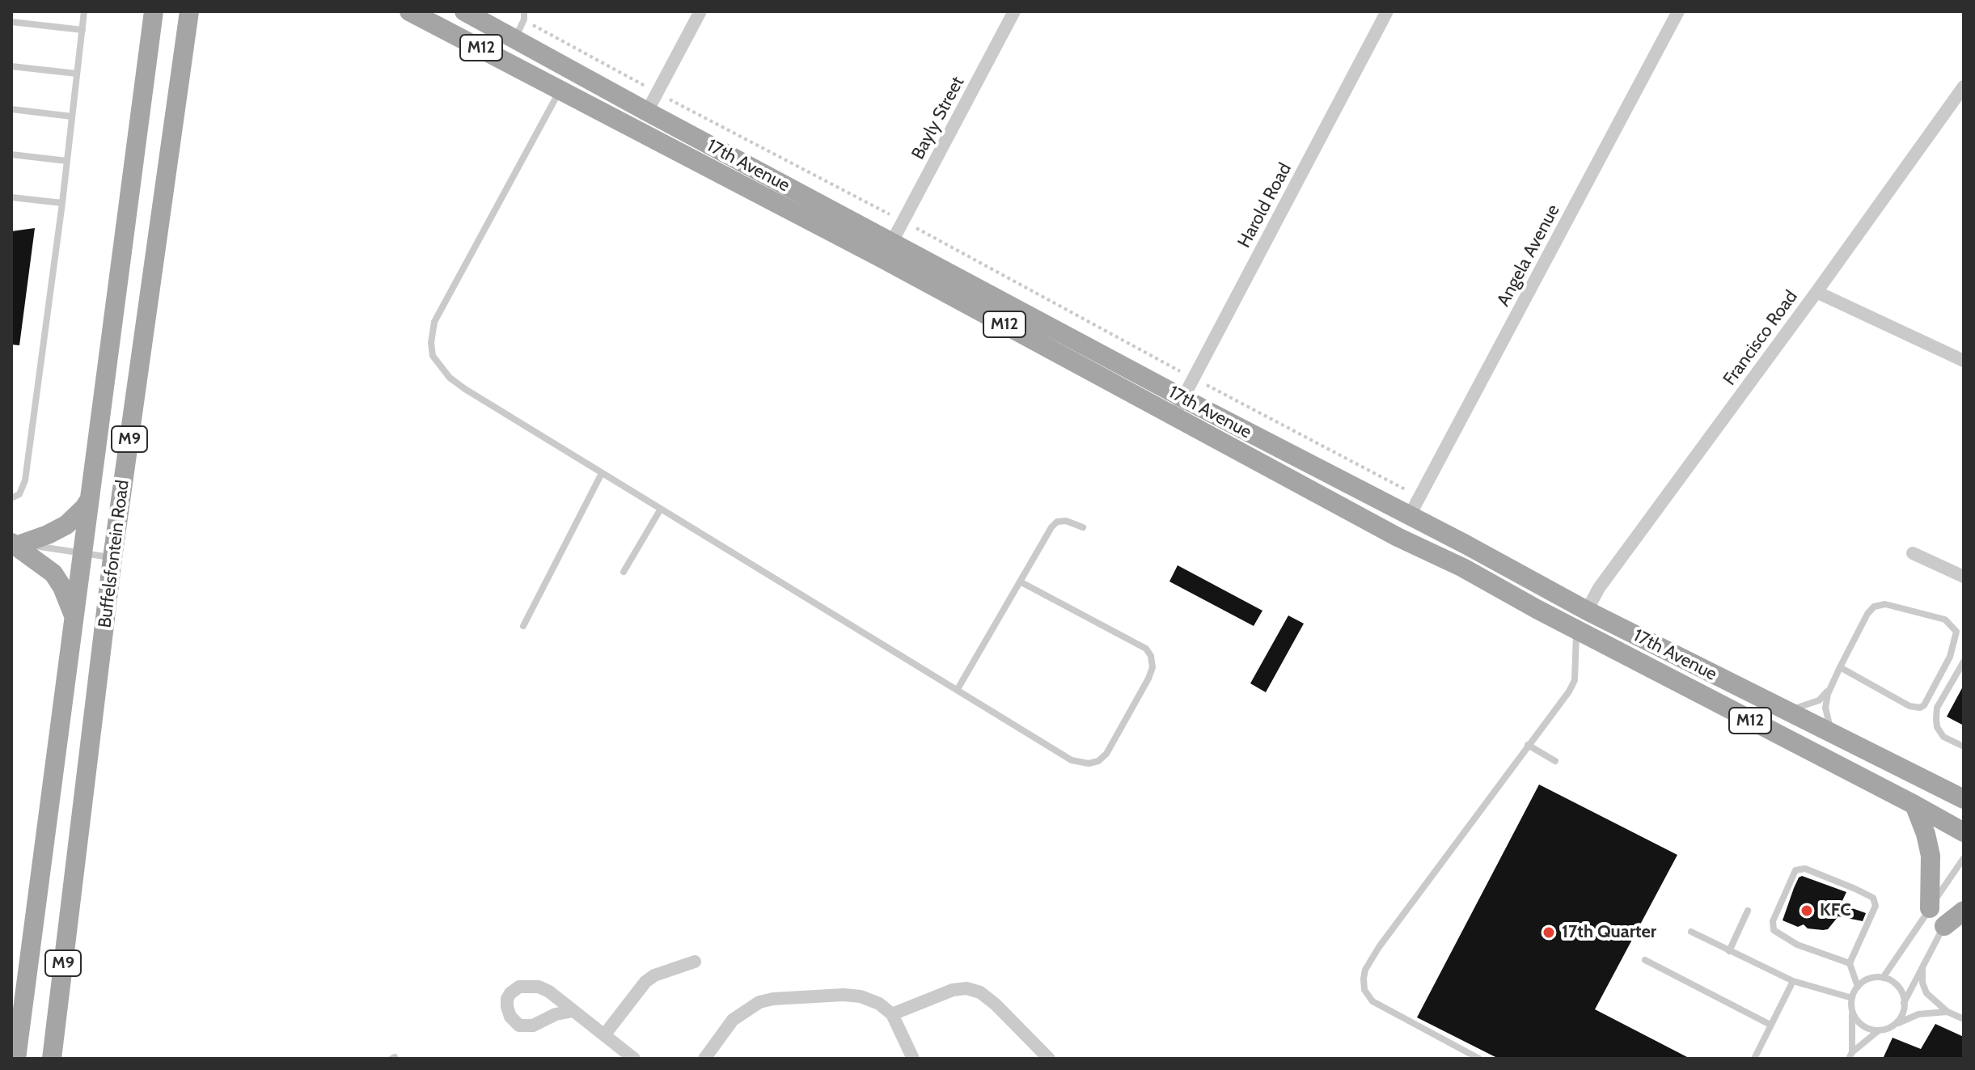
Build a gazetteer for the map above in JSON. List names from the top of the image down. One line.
{"streets":{"main road":["M12","17th Avenue","M9","Buffelsfontein Road"],"street":["Bayly Street","Harold Road","Angela Avenue","Francisco Road"]},"crossings":[["M12","17th Avenue"],["Bayly Street","17th Avenue"],["17th Avenue","Harold Road"],["17th Avenue","Angela Avenue"],["17th Avenue","Francisco Road"]],"places":["KFC","17th Quarter"]}
